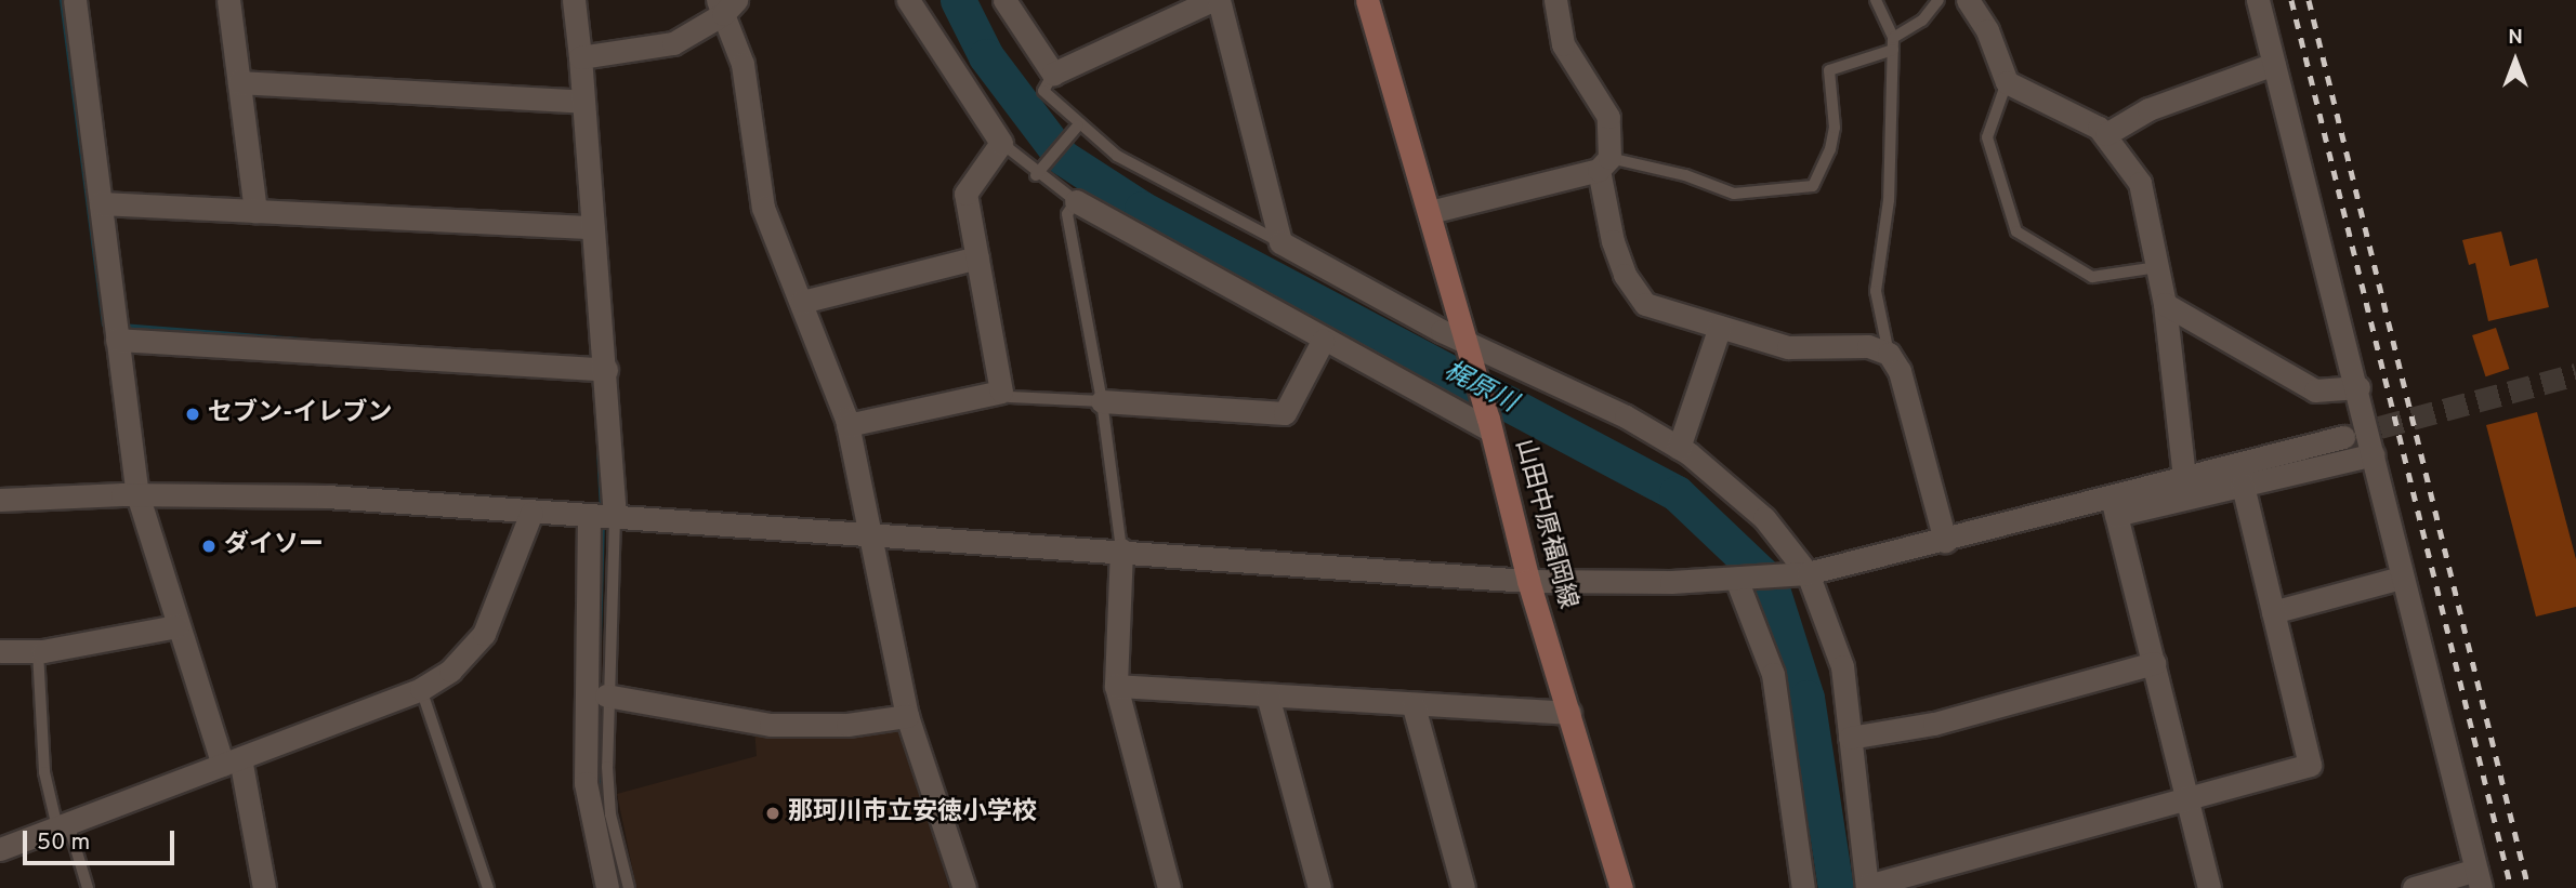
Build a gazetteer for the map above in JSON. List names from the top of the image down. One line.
{"streets":{"main road":["山田中原福岡線"]},"water":["梶原川"],"places":["セブン-イレブン","ダイソー","那珂川市立安徳小学校"],"scale_bar":"50 m","north":"top"}
